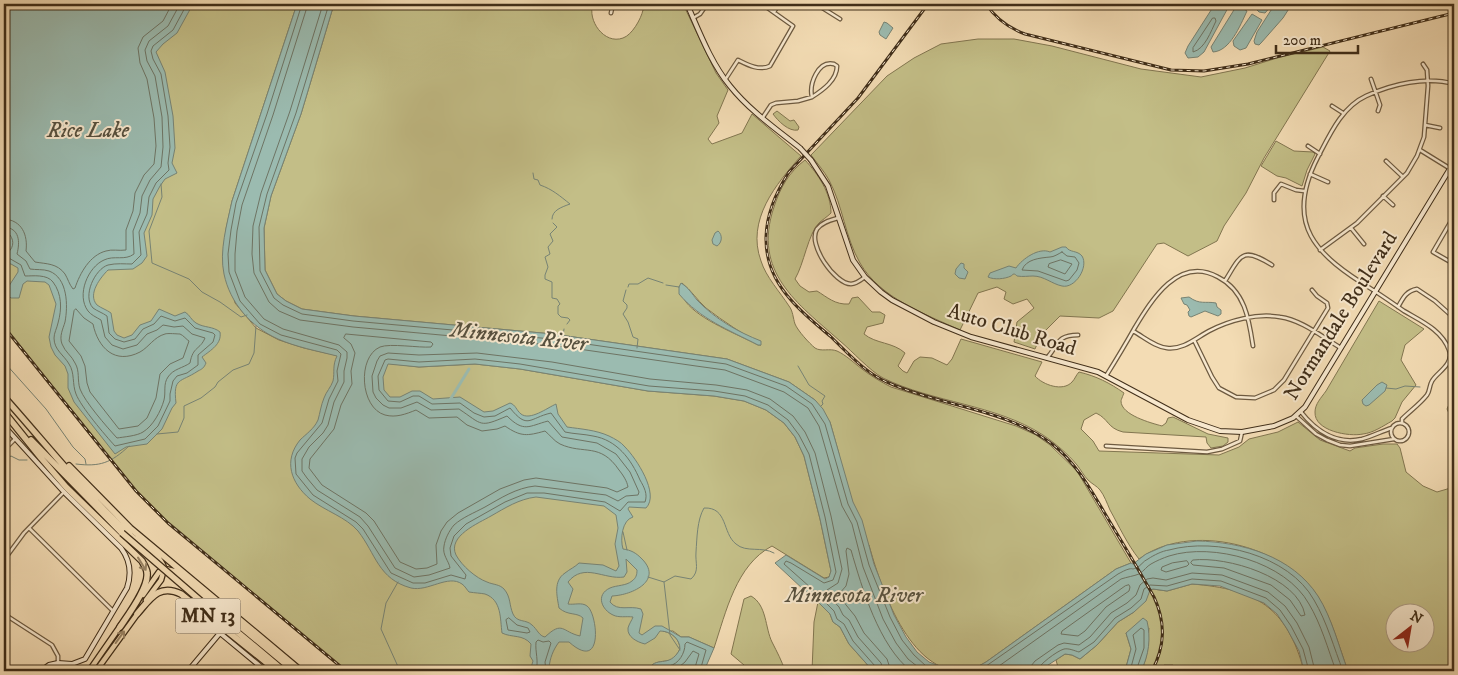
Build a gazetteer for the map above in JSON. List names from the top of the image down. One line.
{"streets":{"highway":["MN 13"],"street":["Normandale Boulevard","Auto Club Road"]},"crossings":[["Normandale Boulevard","Auto Club Road"]],"water":["Rice Lake","Minnesota River"],"scale_bar":"200 m","north":"top right"}
